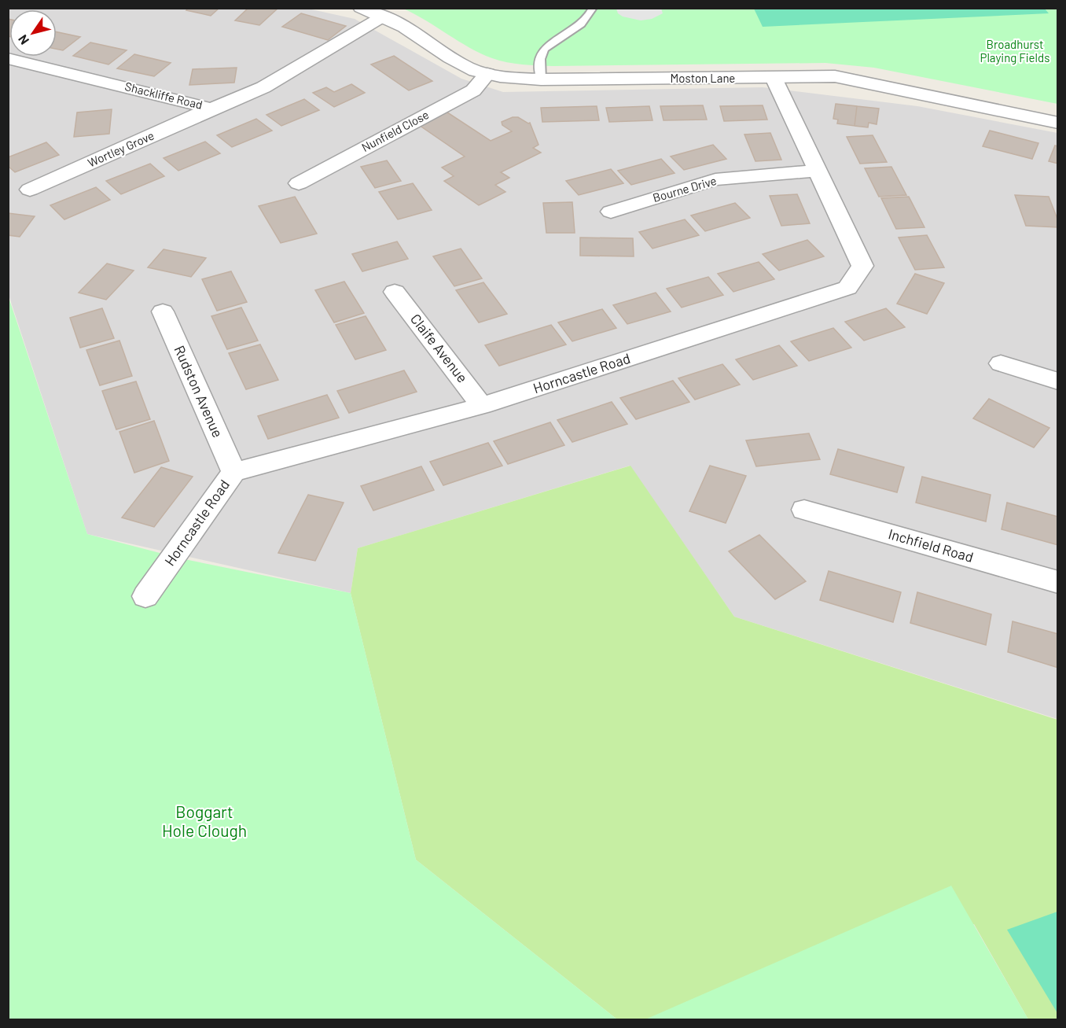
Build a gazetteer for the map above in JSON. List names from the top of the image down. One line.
{"streets":{"street":["Moston Lane","Shackliffe Road","Nunfield Close","Wortley Grove","Bourne Drive","Claife Avenue","Horncastle Road","Rudston Avenue","Inchfield Road"]},"crossings":[["Moston Lane","Shackliffe Road"],["Moston Lane","Nunfield Close"],["Moston Lane","Horncastle Road"],["Shackliffe Road","Wortley Grove"],["Bourne Drive","Horncastle Road"],["Claife Avenue","Horncastle Road"],["Horncastle Road","Rudston Avenue"]],"parks":["Broadhurst Playing Fields","Boggart Hole Clough"],"north":"bottom left"}
